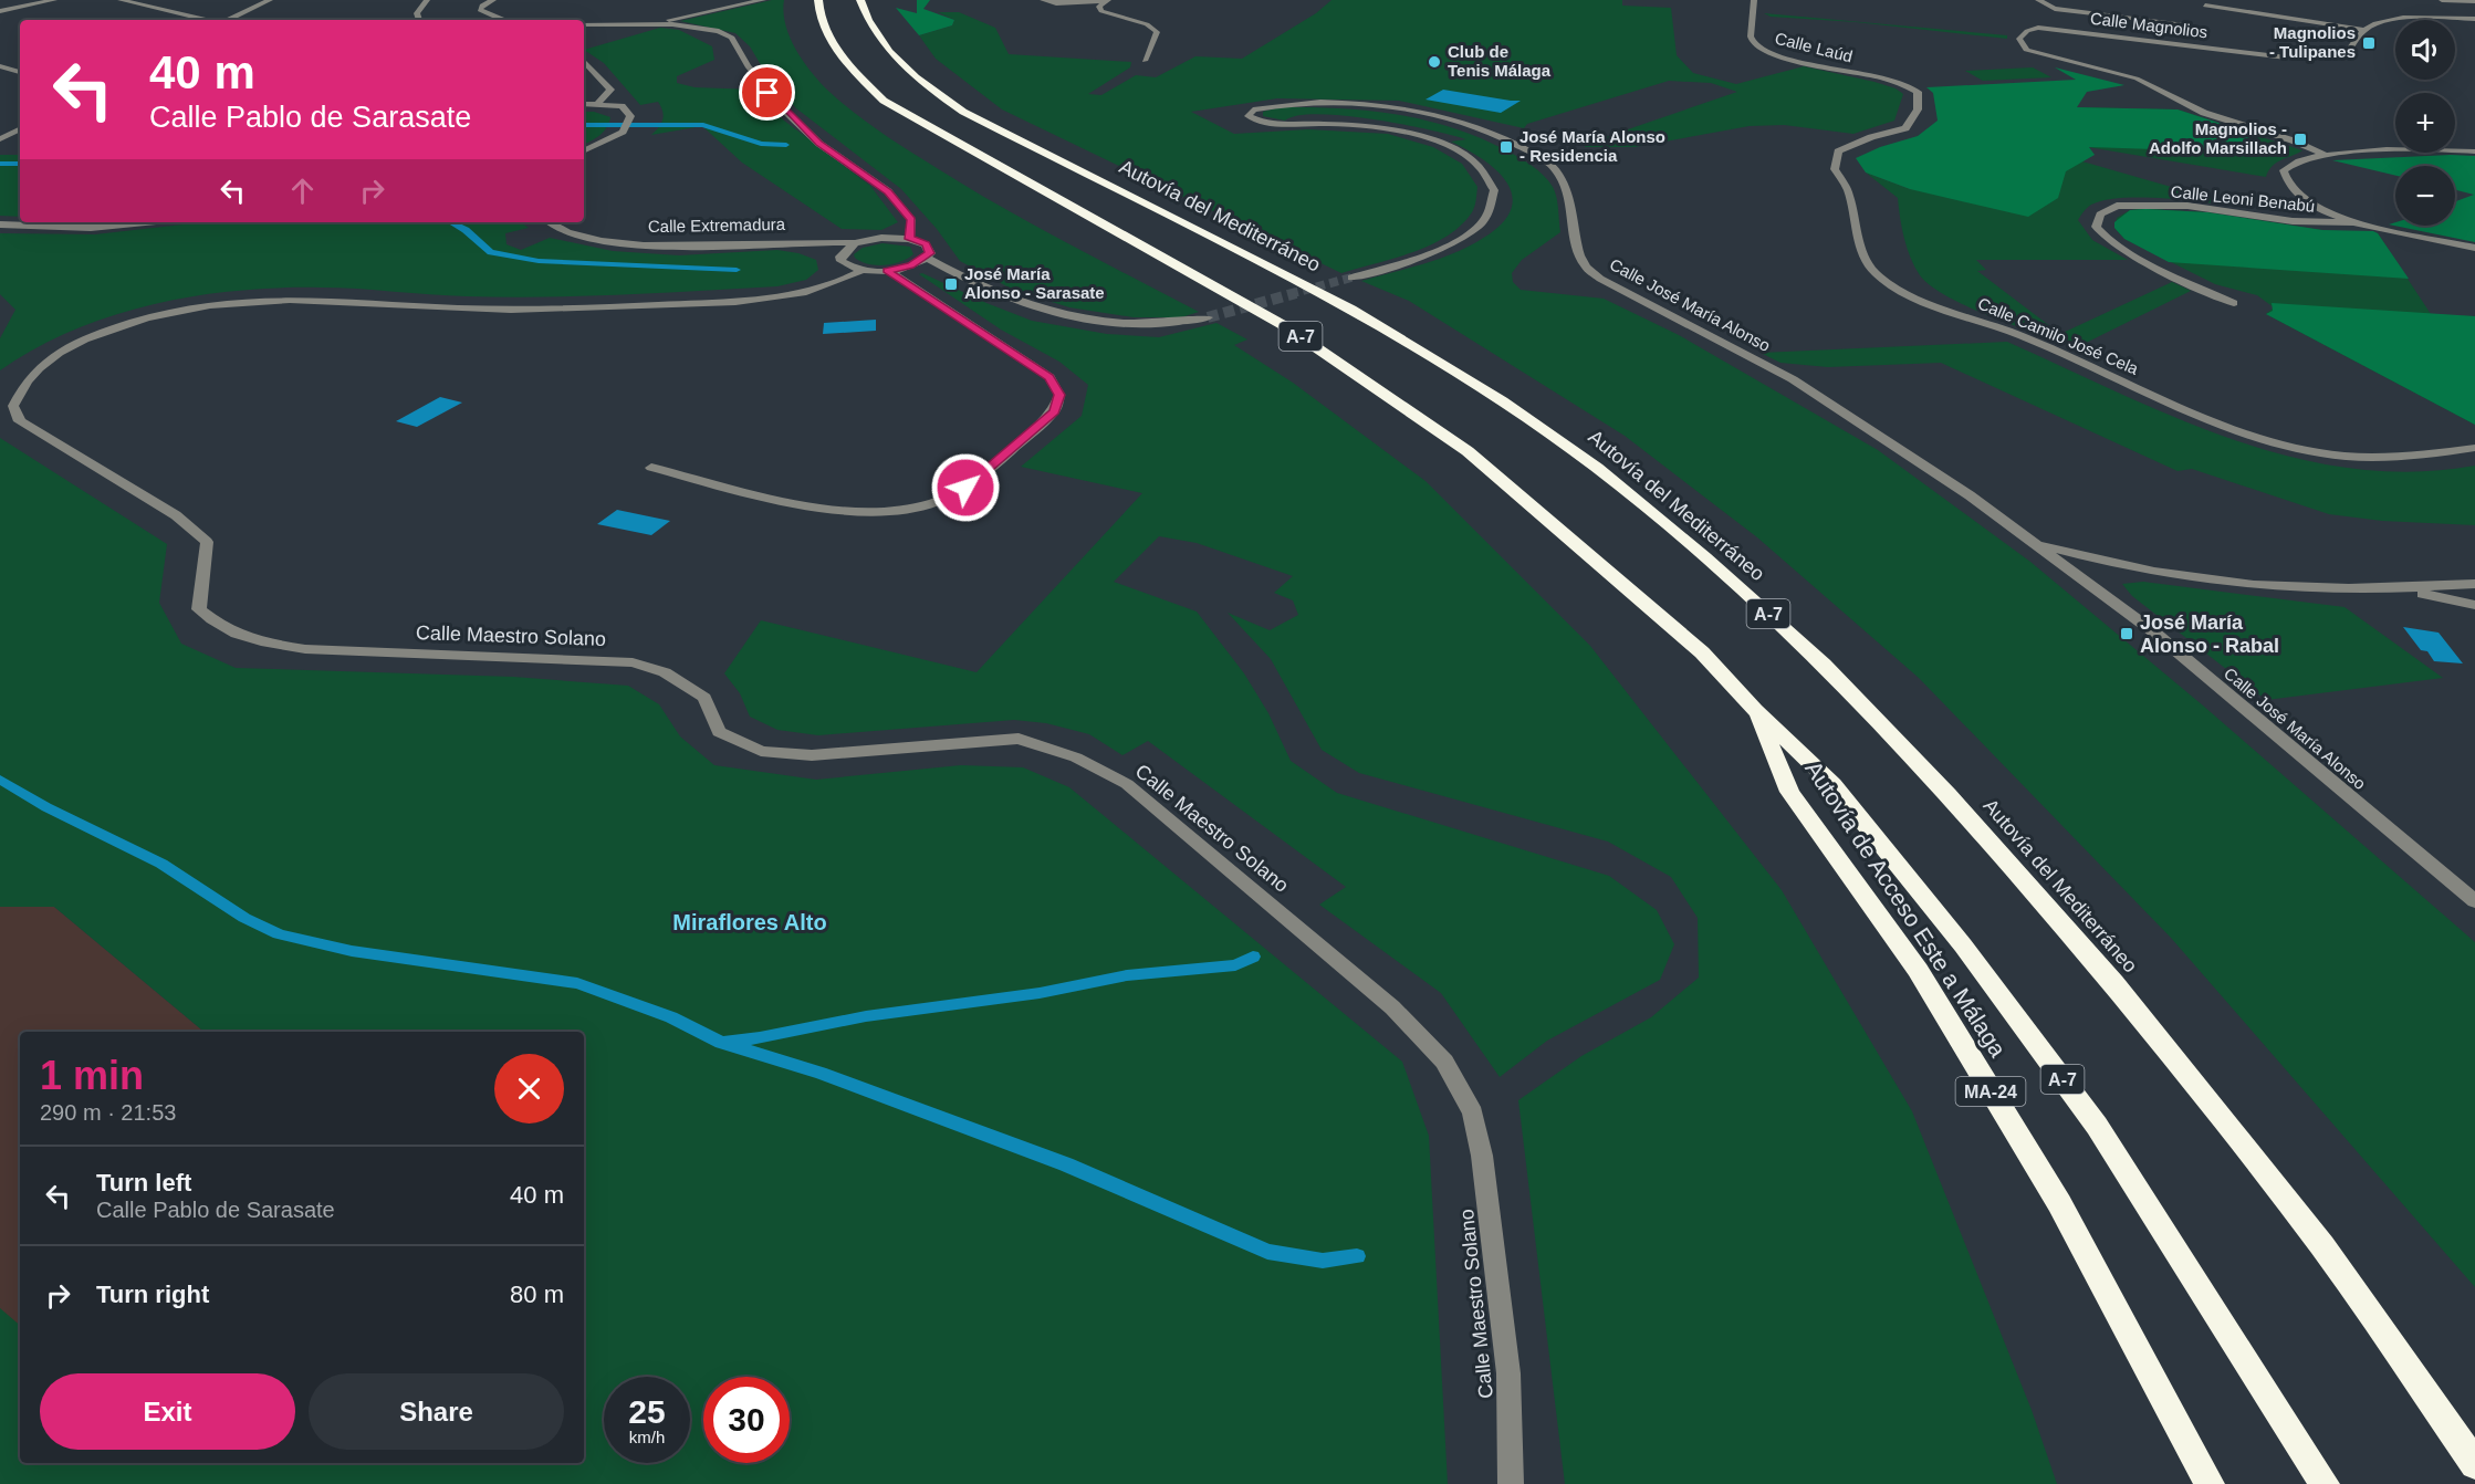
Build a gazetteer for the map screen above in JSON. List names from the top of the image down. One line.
{"streets":{"highway":["Autovía del Mediterráneo","A-7","Autovía de Acceso Este a Málaga","MA-24"],"street":["Calle Magnolios","Calle Laúd","Calle Leoni Benabú","Calle Extremadura","Calle José María Alonso","Calle Camilo José Cela","Calle Maestro Solano"]},"crossings":[["Calle Laúd","Calle Camilo José Cela"],["A-7","Autovía de Acceso Este a Málaga"]],"districts":["Miraflores Alto"],"places":{"transit":["Magnolios - Tulipanes","Magnolios - Adolfo Marsillach","José María Alonso - Residencia","José María Alonso - Sarasate","José María Alonso - Rabal"],"other":["Club de Tenis Málaga"]},"page":{"map_buttons":["+","−"],"turn":["40 m","Calle Pablo de Sarasate"],"heading":["1 min","290 m · 21:53"],"list":[{"name":"Turn left","note":"Calle Pablo de Sarasate","value":"40 m"},{"name":"Turn right","value":"80 m"}],"buttons":["Exit","Share"],"speed":"25 km/h","limit":"30"}}
